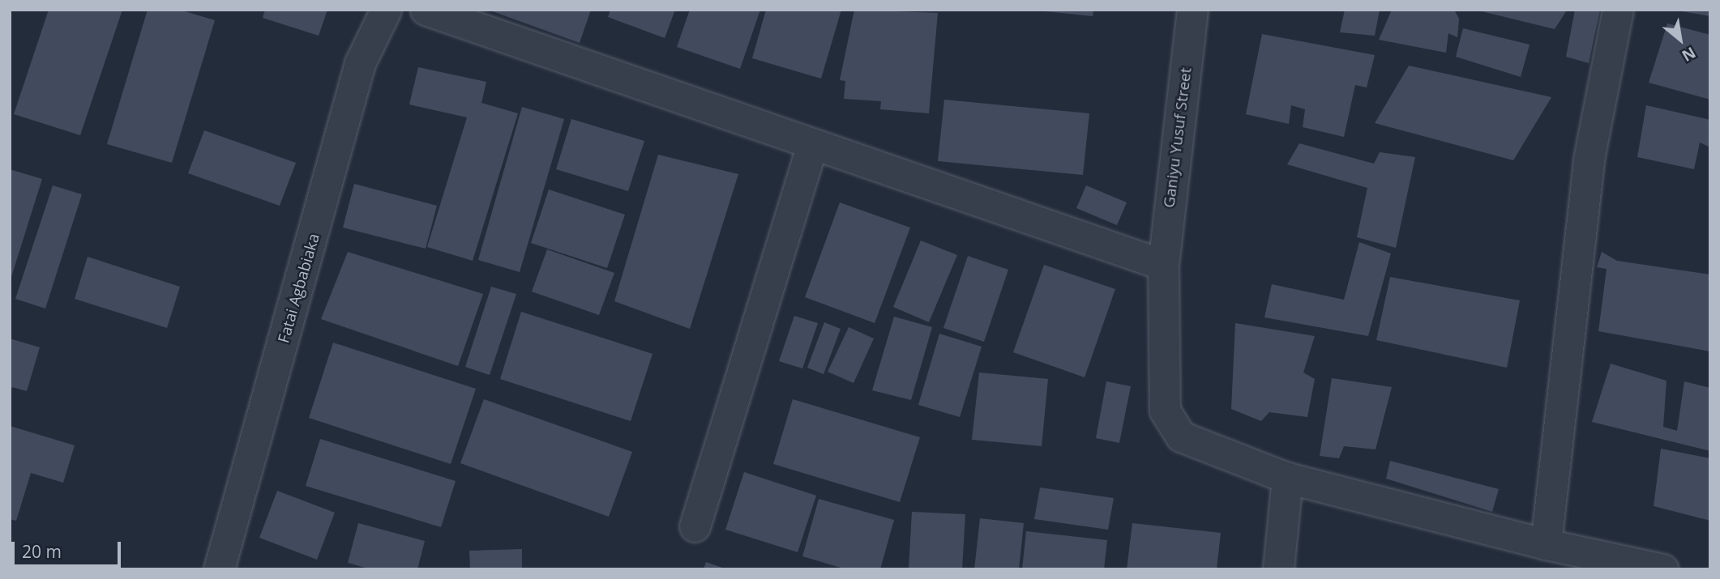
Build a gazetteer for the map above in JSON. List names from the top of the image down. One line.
{"streets":{"street":["Ganiyu Yusuf Street","Fatai Agbabiaka"]},"scale_bar":"20 m","north":"bottom right"}
